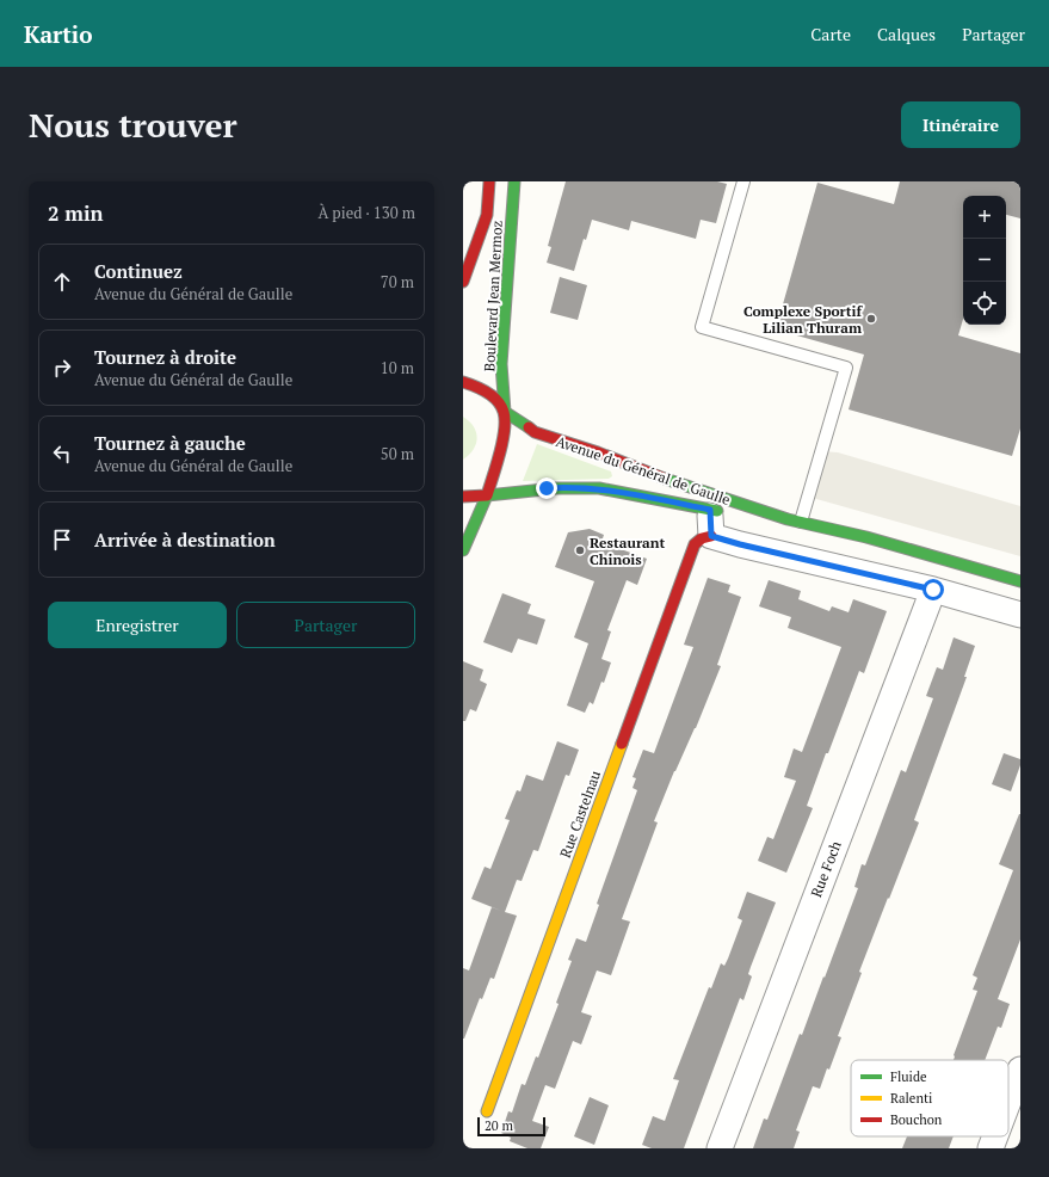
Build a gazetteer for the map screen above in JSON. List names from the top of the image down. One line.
{"streets":{"main road":["Boulevard Jean Mermoz","Avenue du Général de Gaulle","Rue Castelnau"],"street":["Rue Foch"]},"crossings":[["Boulevard Jean Mermoz","Avenue du Général de Gaulle"],["Avenue du Général de Gaulle","Rue Castelnau"]],"places":["Complexe Sportif Lilian Thuram","Restaurant Chinois"],"legend":["Fluide","Ralenti","Bouchon"],"scale_bar":"20 m","page":{"header":"Kartio","nav":["Carte","Calques","Partager"],"buttons":["Itinéraire",["Enregistrer","Partager"]],"title":"Nous trouver","heading":["2 min","À pied · 130 m"],"map_buttons":["+","−"],"list":[["Continuez","Avenue du Général de Gaulle","70 m"],["Tournez à droite","Avenue du Général de Gaulle","10 m"],["Tournez à gauche","Avenue du Général de Gaulle","50 m"],"Arrivée à destination"],"scale":"20 m"}}
